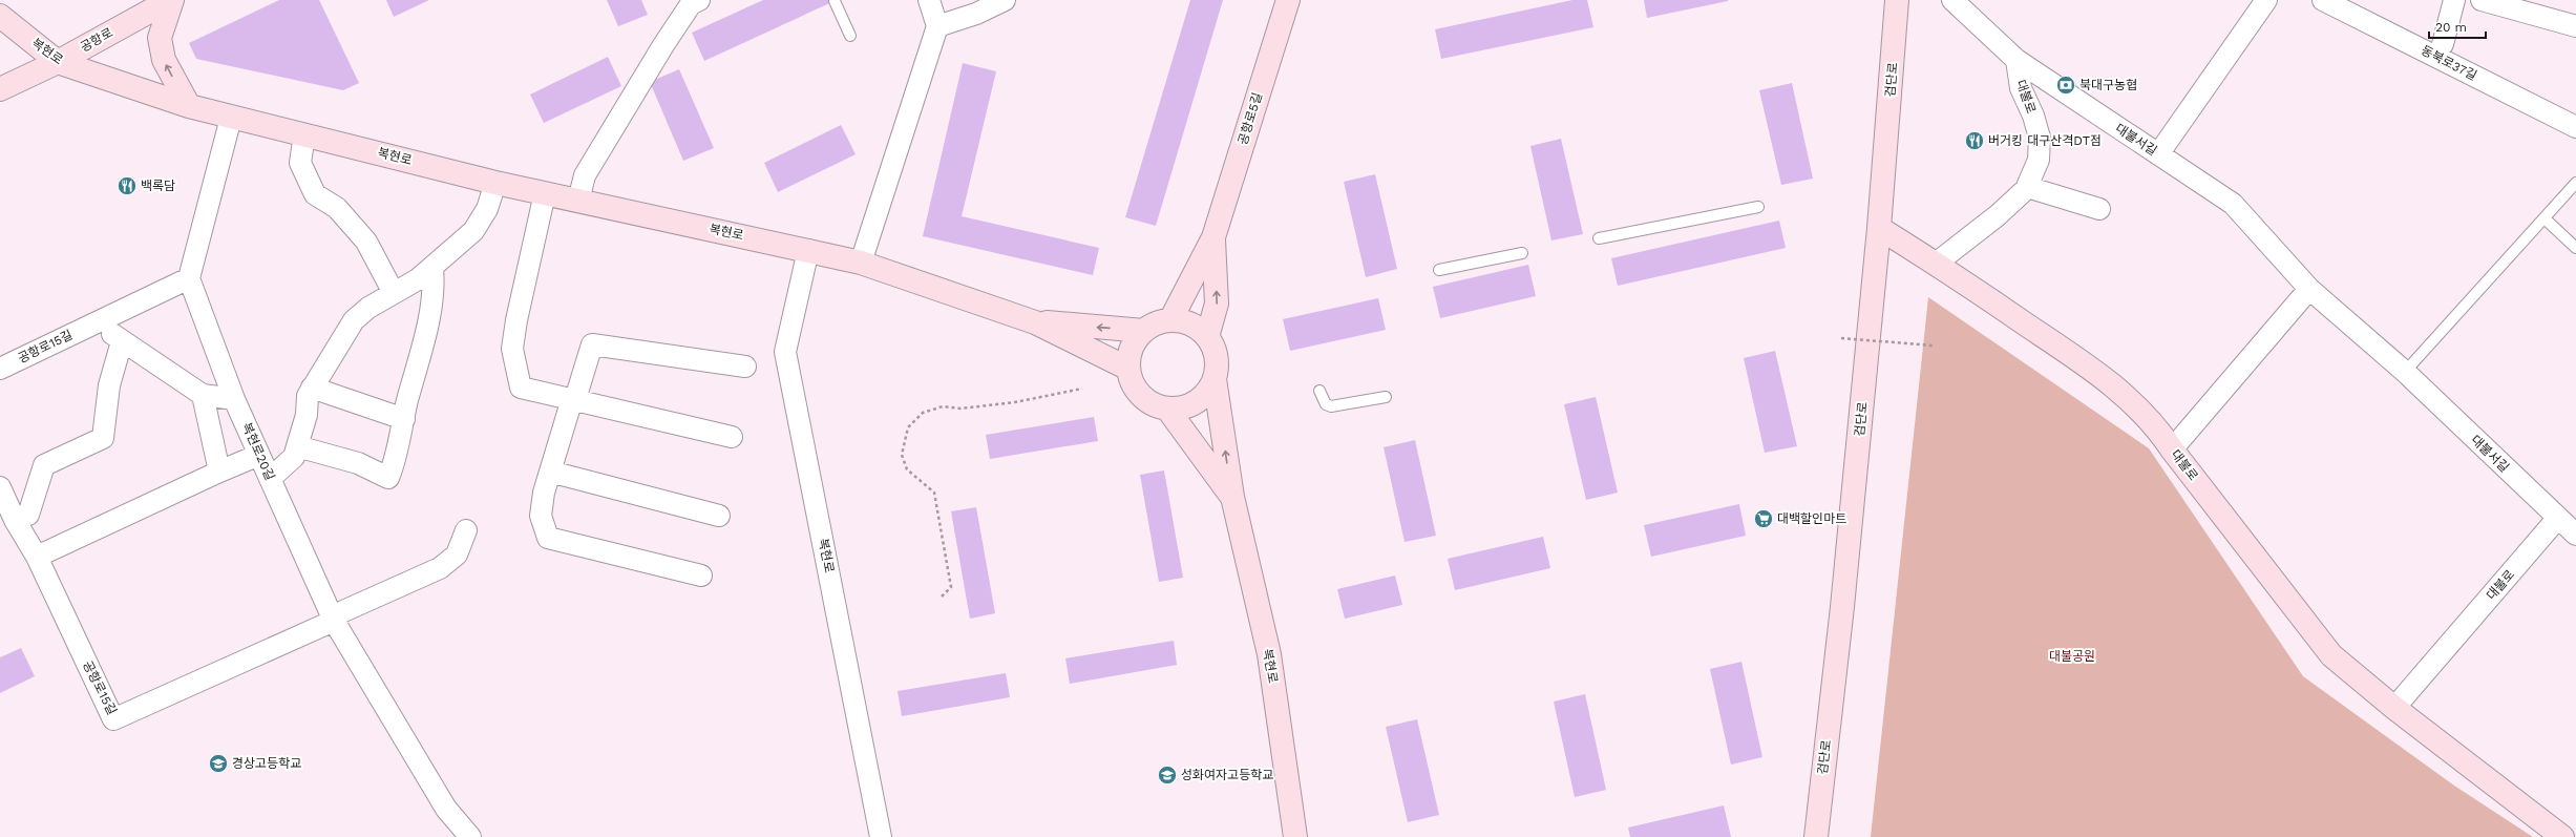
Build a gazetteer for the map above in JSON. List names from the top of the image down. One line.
{"streets":{"main road":["공항로","복현로","검단로","대불로","공항로5길"],"street":["동북로37길","대불서길","공항로15길","복현로20길"]},"crossings":[["공항로","복현로"],["검단로","대불로"],["대불로","대불서길"],["공항로15길","복현로20길"]],"parks":["대불공원"],"places":{"bank":["북대구농협"],"restaurant":["버거킹 대구산격DT점","백록담"],"supermarket":["대백할인마트"],"school or university":["경상고등학교","성화여자고등학교"]},"scale_bar":"20 m"}
